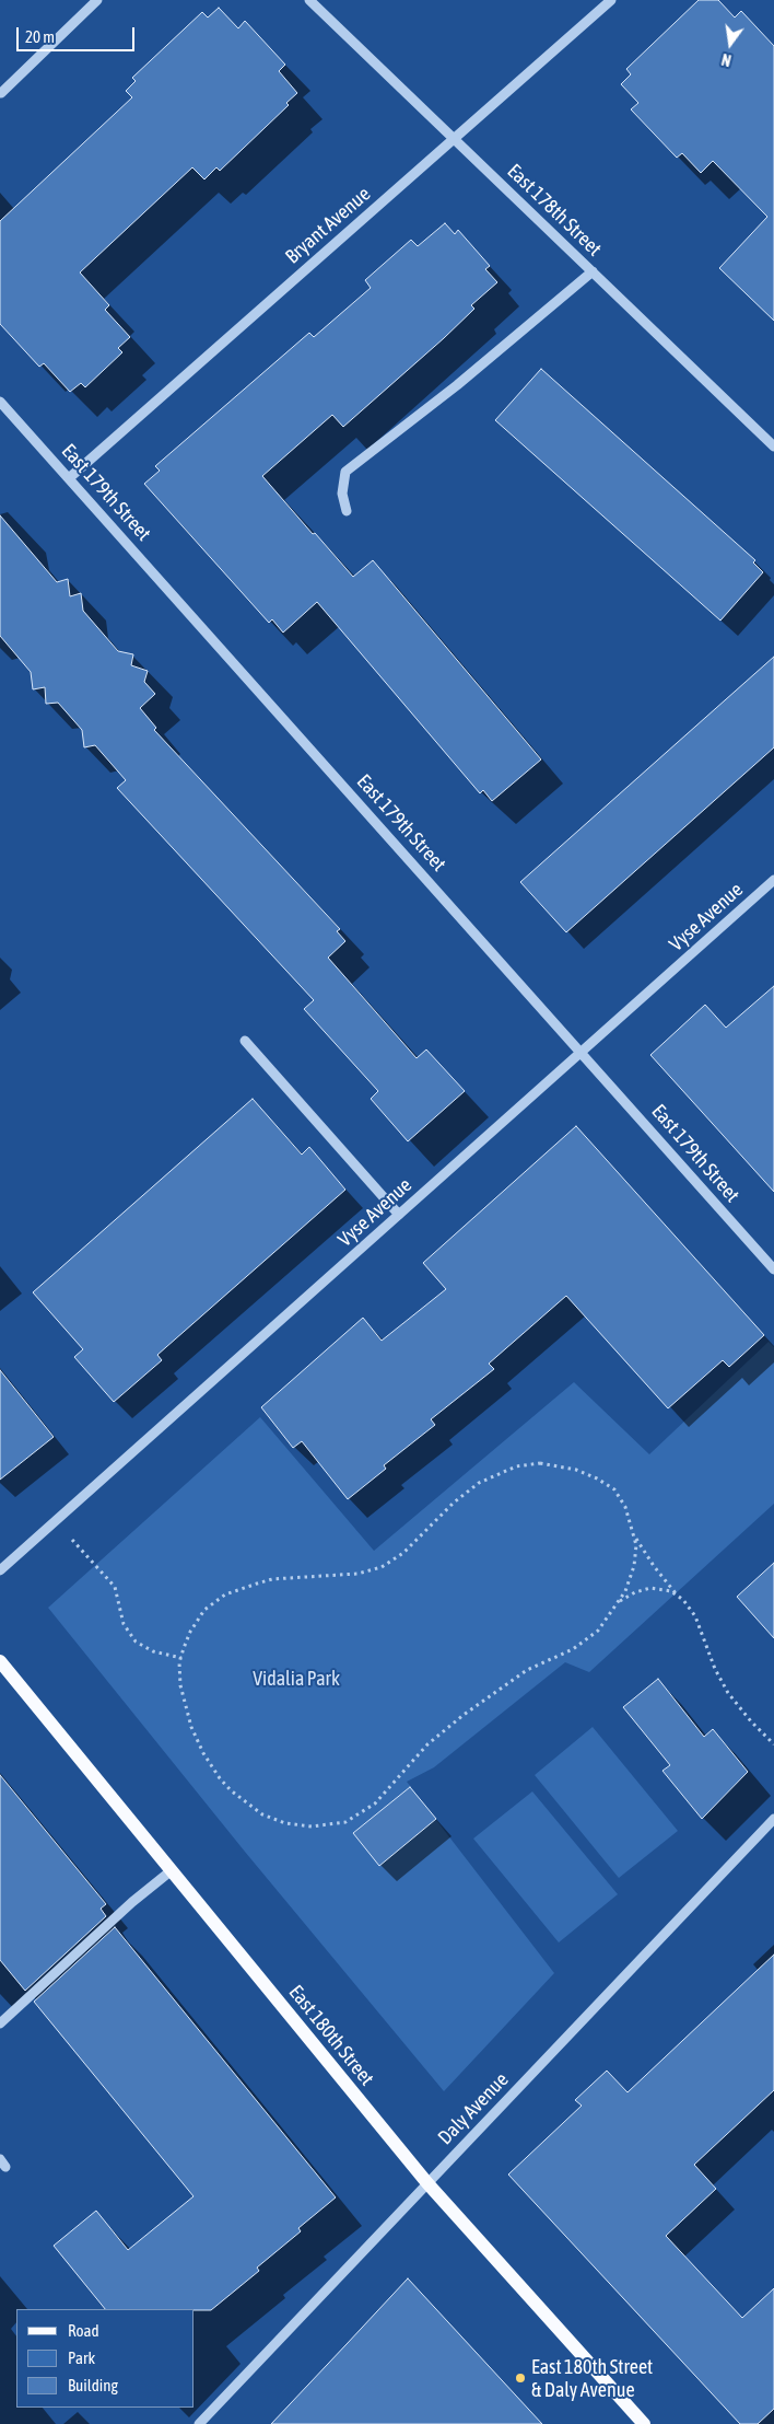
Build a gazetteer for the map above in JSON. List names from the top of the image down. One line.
{"streets":{"main road":["East 180th Street"],"street":["East 178th Street","Bryant Avenue","East 179th Street","Vyse Avenue","Daly Avenue"]},"crossings":[["East 178th Street","Bryant Avenue"],["Bryant Avenue","East 179th Street"],["East 179th Street","Vyse Avenue"],["East 180th Street","Daly Avenue"]],"parks":["Vidalia Park"],"places":["East 180th Street & Daly Avenue"],"legend":["Road","Park","Building"],"scale_bar":"20 m","north":"bottom"}
